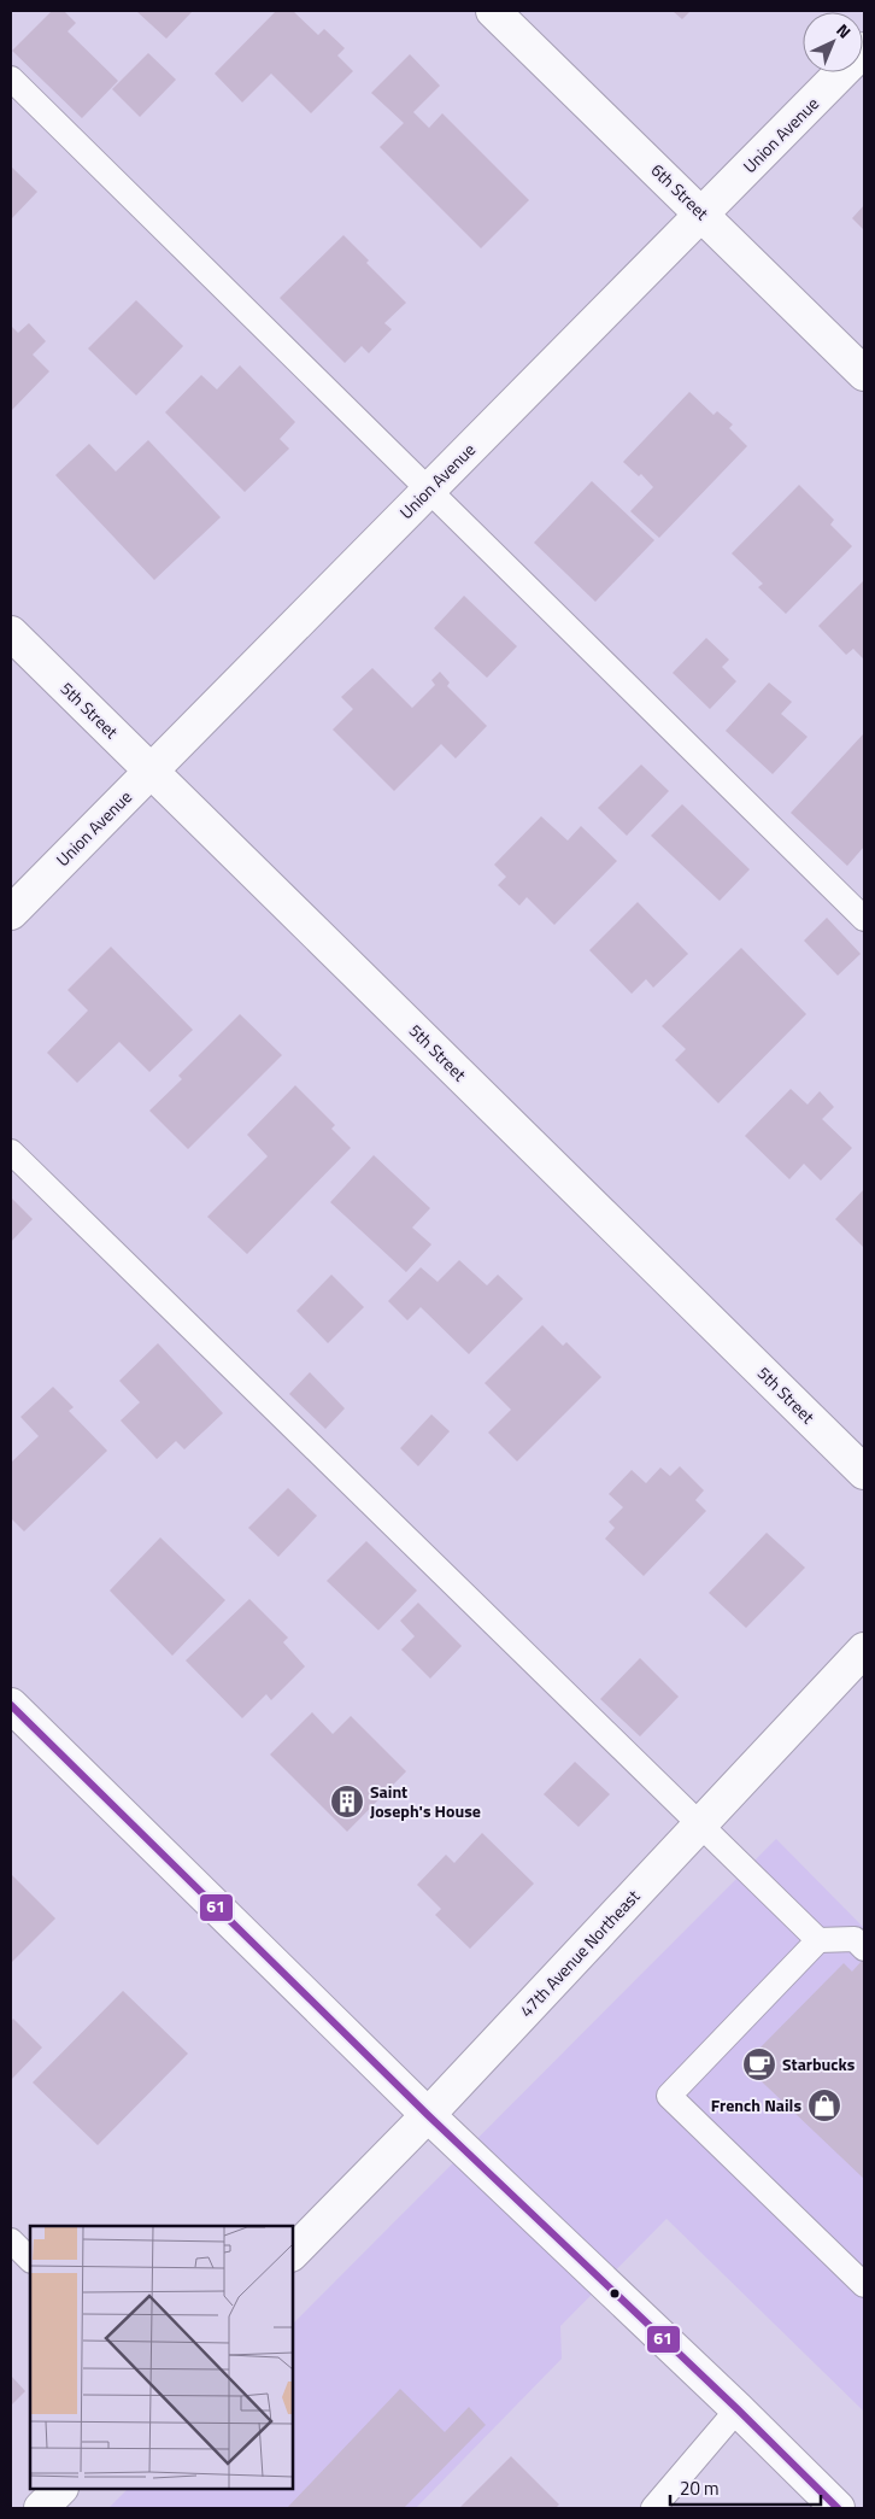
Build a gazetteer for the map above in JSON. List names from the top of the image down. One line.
{"streets":{"street":["Union Avenue","6th Street","5th Street","47th Avenue Northeast"]},"crossings":[["Union Avenue","6th Street"],["Union Avenue","5th Street"]],"places":{"building":["Saint Joseph's House"],"cafe":["Starbucks"],"shop":["French Nails"]},"lines":["transit line 61"],"scale_bar":"20 m","north":"top right"}
